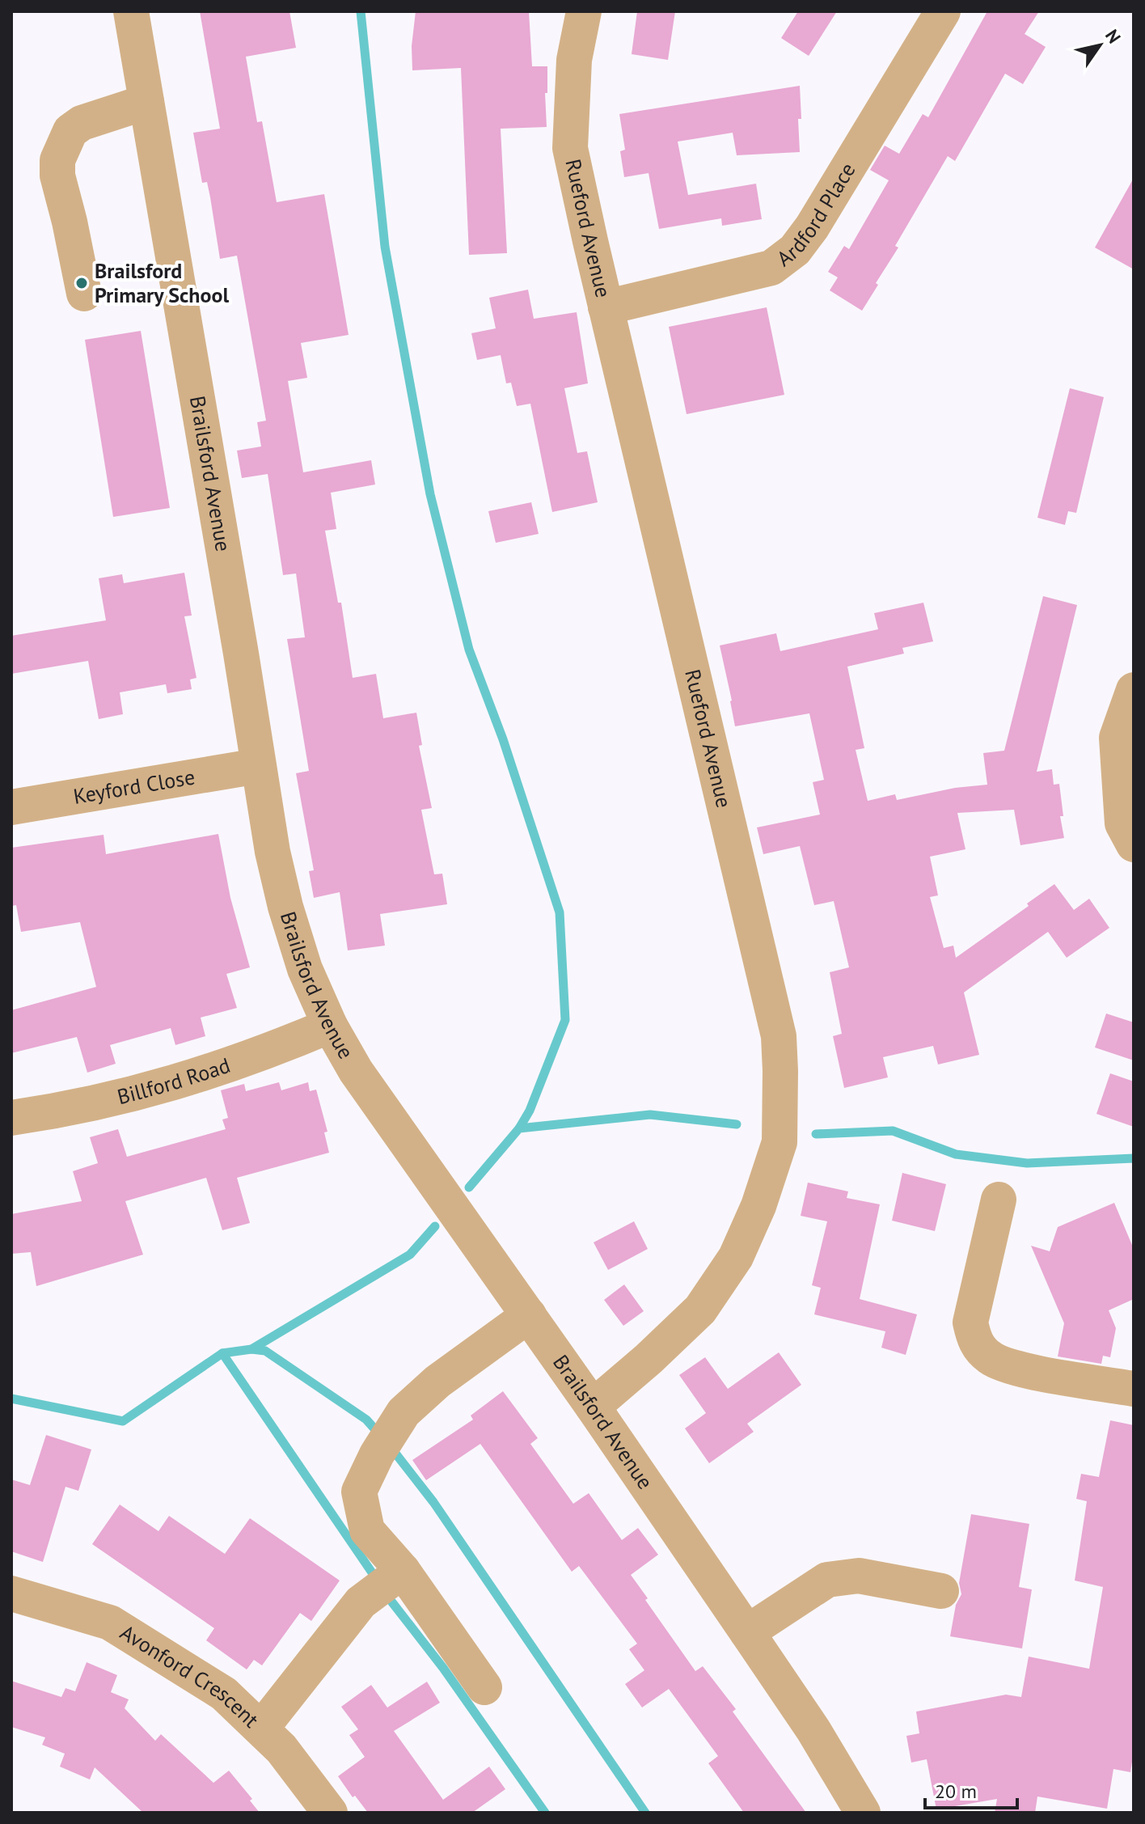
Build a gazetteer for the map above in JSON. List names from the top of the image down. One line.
{"streets":{"street":["Ardford Place","Rueford Avenue","Brailsford Avenue","Keyford Close","Billford Road","Avonford Crescent"]},"crossings":[["Ardford Place","Rueford Avenue"],["Rueford Avenue","Brailsford Avenue"],["Brailsford Avenue","Keyford Close"],["Brailsford Avenue","Billford Road"]],"places":["Brailsford Primary School"],"scale_bar":"20 m","north":"top right"}
